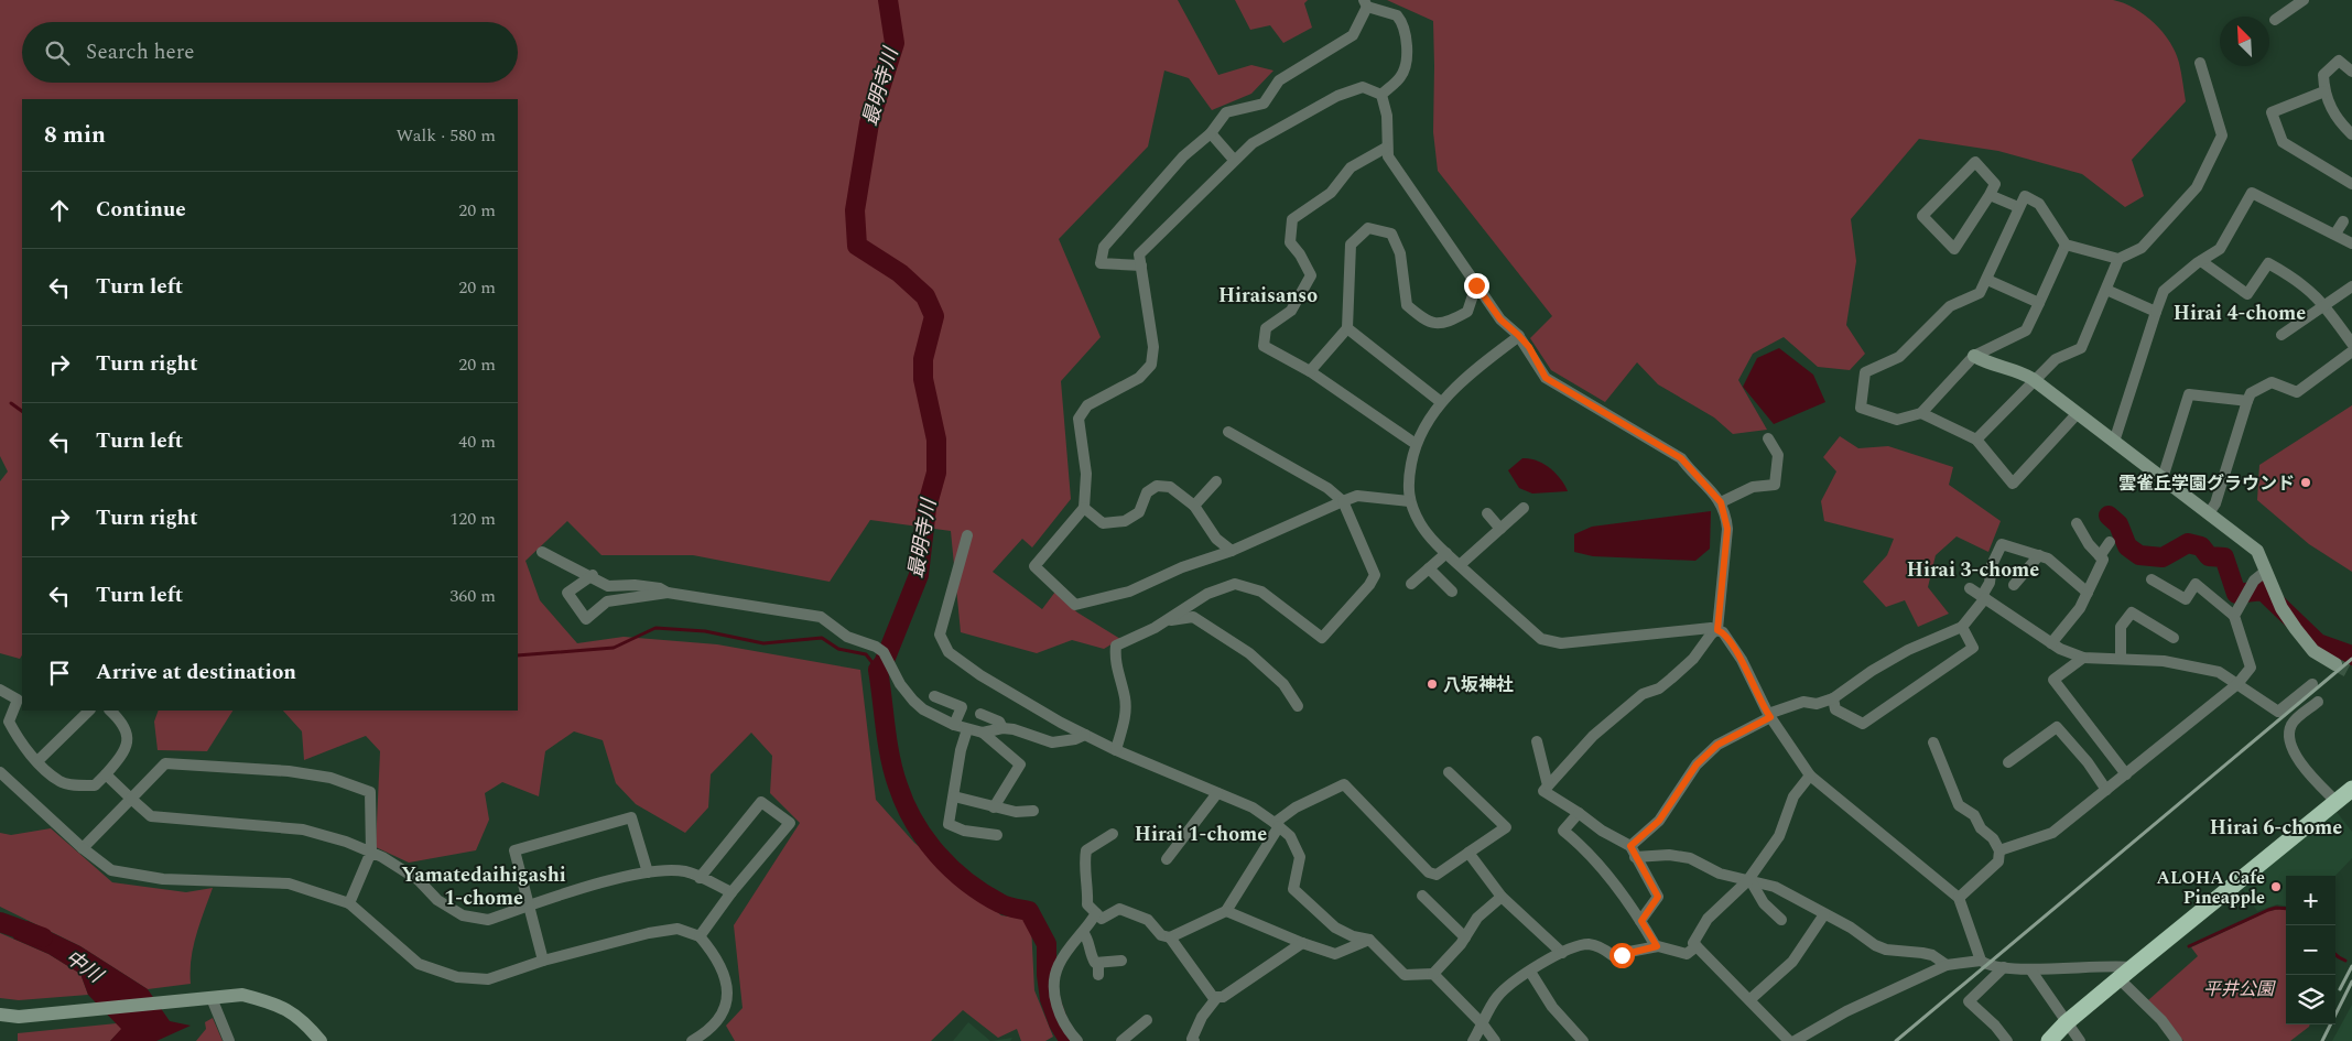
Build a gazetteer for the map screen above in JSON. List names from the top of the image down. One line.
{"districts":["Hiraisanso","Hirai 4-chome","Hirai 3-chome","Hirai 6-chome","Hirai 1-chome","Yamatedaihigashi 1-chome"],"water":["最明寺川","中川"],"parks":["平井公園"],"places":["雲雀丘学園グラウンド","八坂神社","ALOHA Cafe Pineapple"],"north":"top left","page":{"search":"Search here","heading":["8 min","Walk · 580 m"],"list":[["Continue","20 m"],["Turn left","20 m"],["Turn right","20 m"],["Turn left","40 m"],["Turn right","120 m"],["Turn left","360 m"],"Arrive at destination"],"map_buttons":["+","−"]}}
